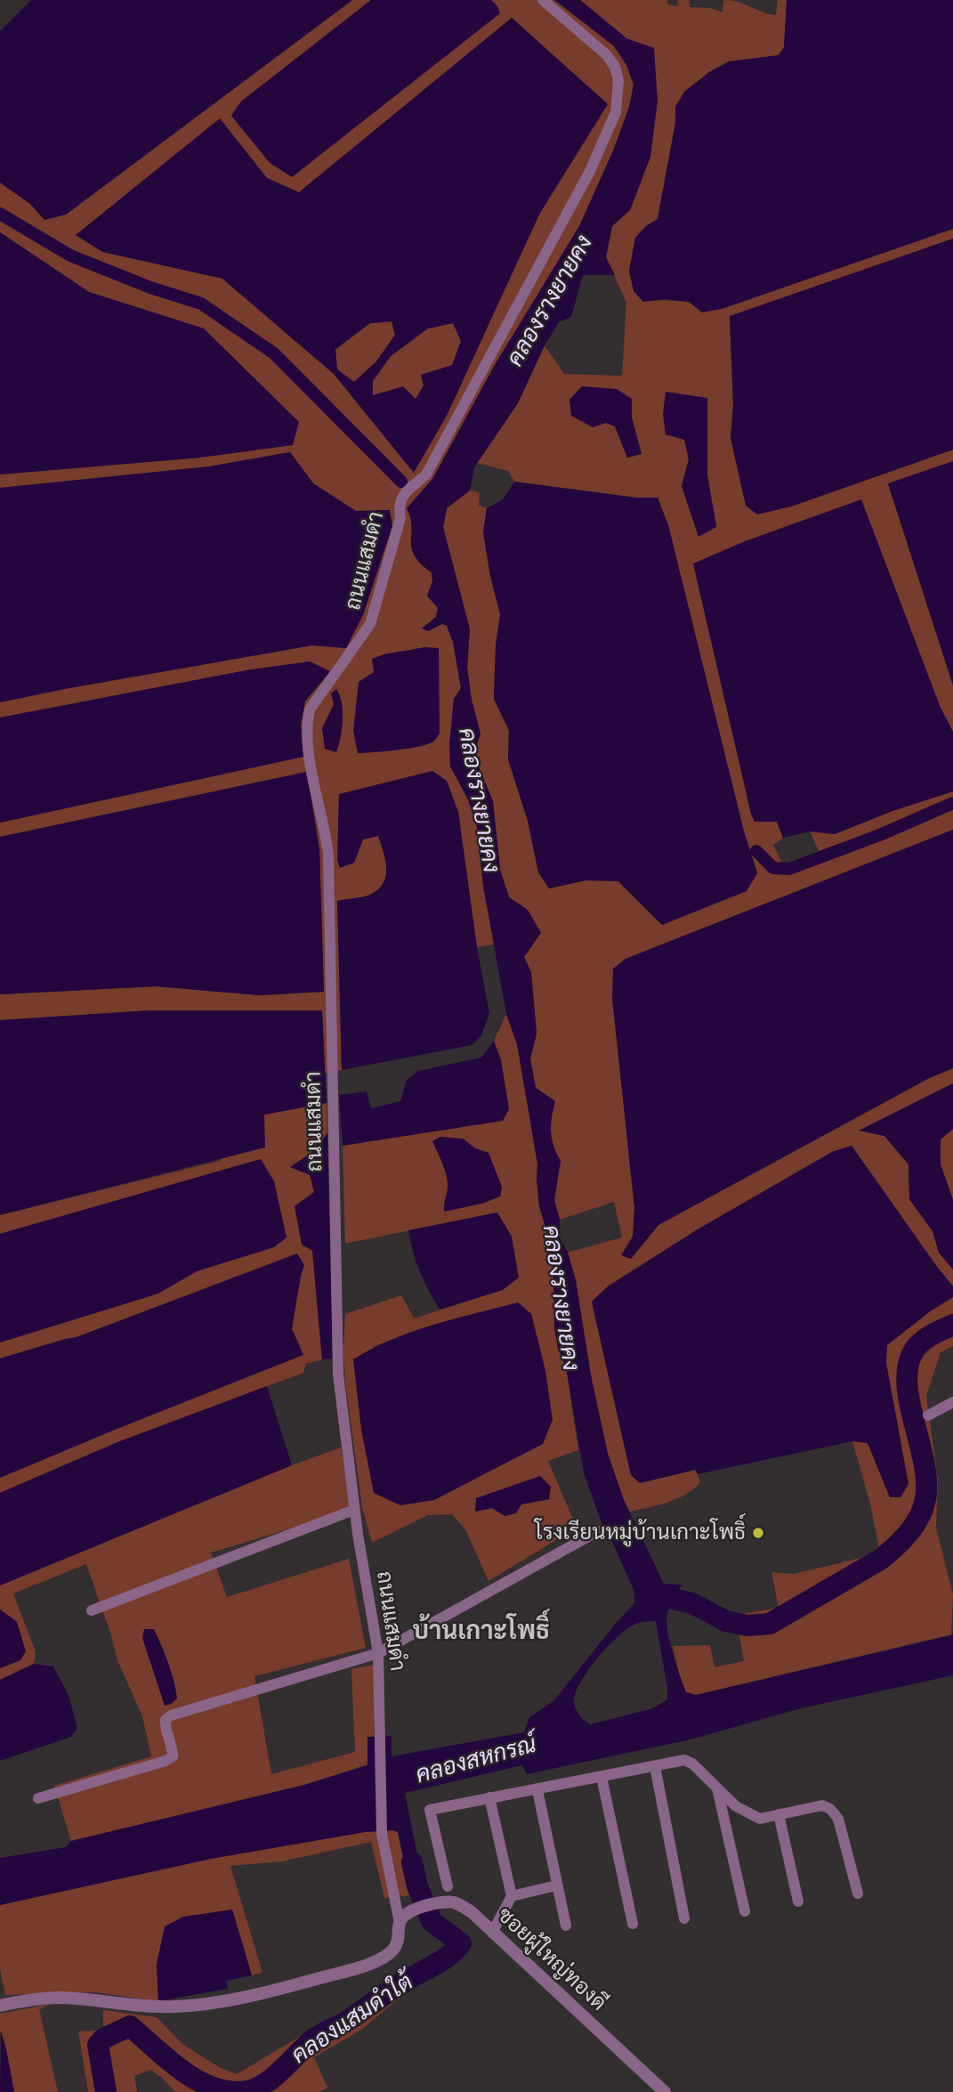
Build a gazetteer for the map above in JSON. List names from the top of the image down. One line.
{"streets":{"street":["ถนนแสมดำ","ซอยผู้ใหญ่ทองดี"]},"crossings":[["ถนนแสมดำ","ซอยผู้ใหญ่ทองดี"]],"districts":["บ้านเกาะโพธิ์"],"water":["คลองรางยายคง","คลองสหกรณ์","คลองแสมดำใต้"],"places":["โรงเรียนหมู่บ้านเกาะโพธิ์"]}
